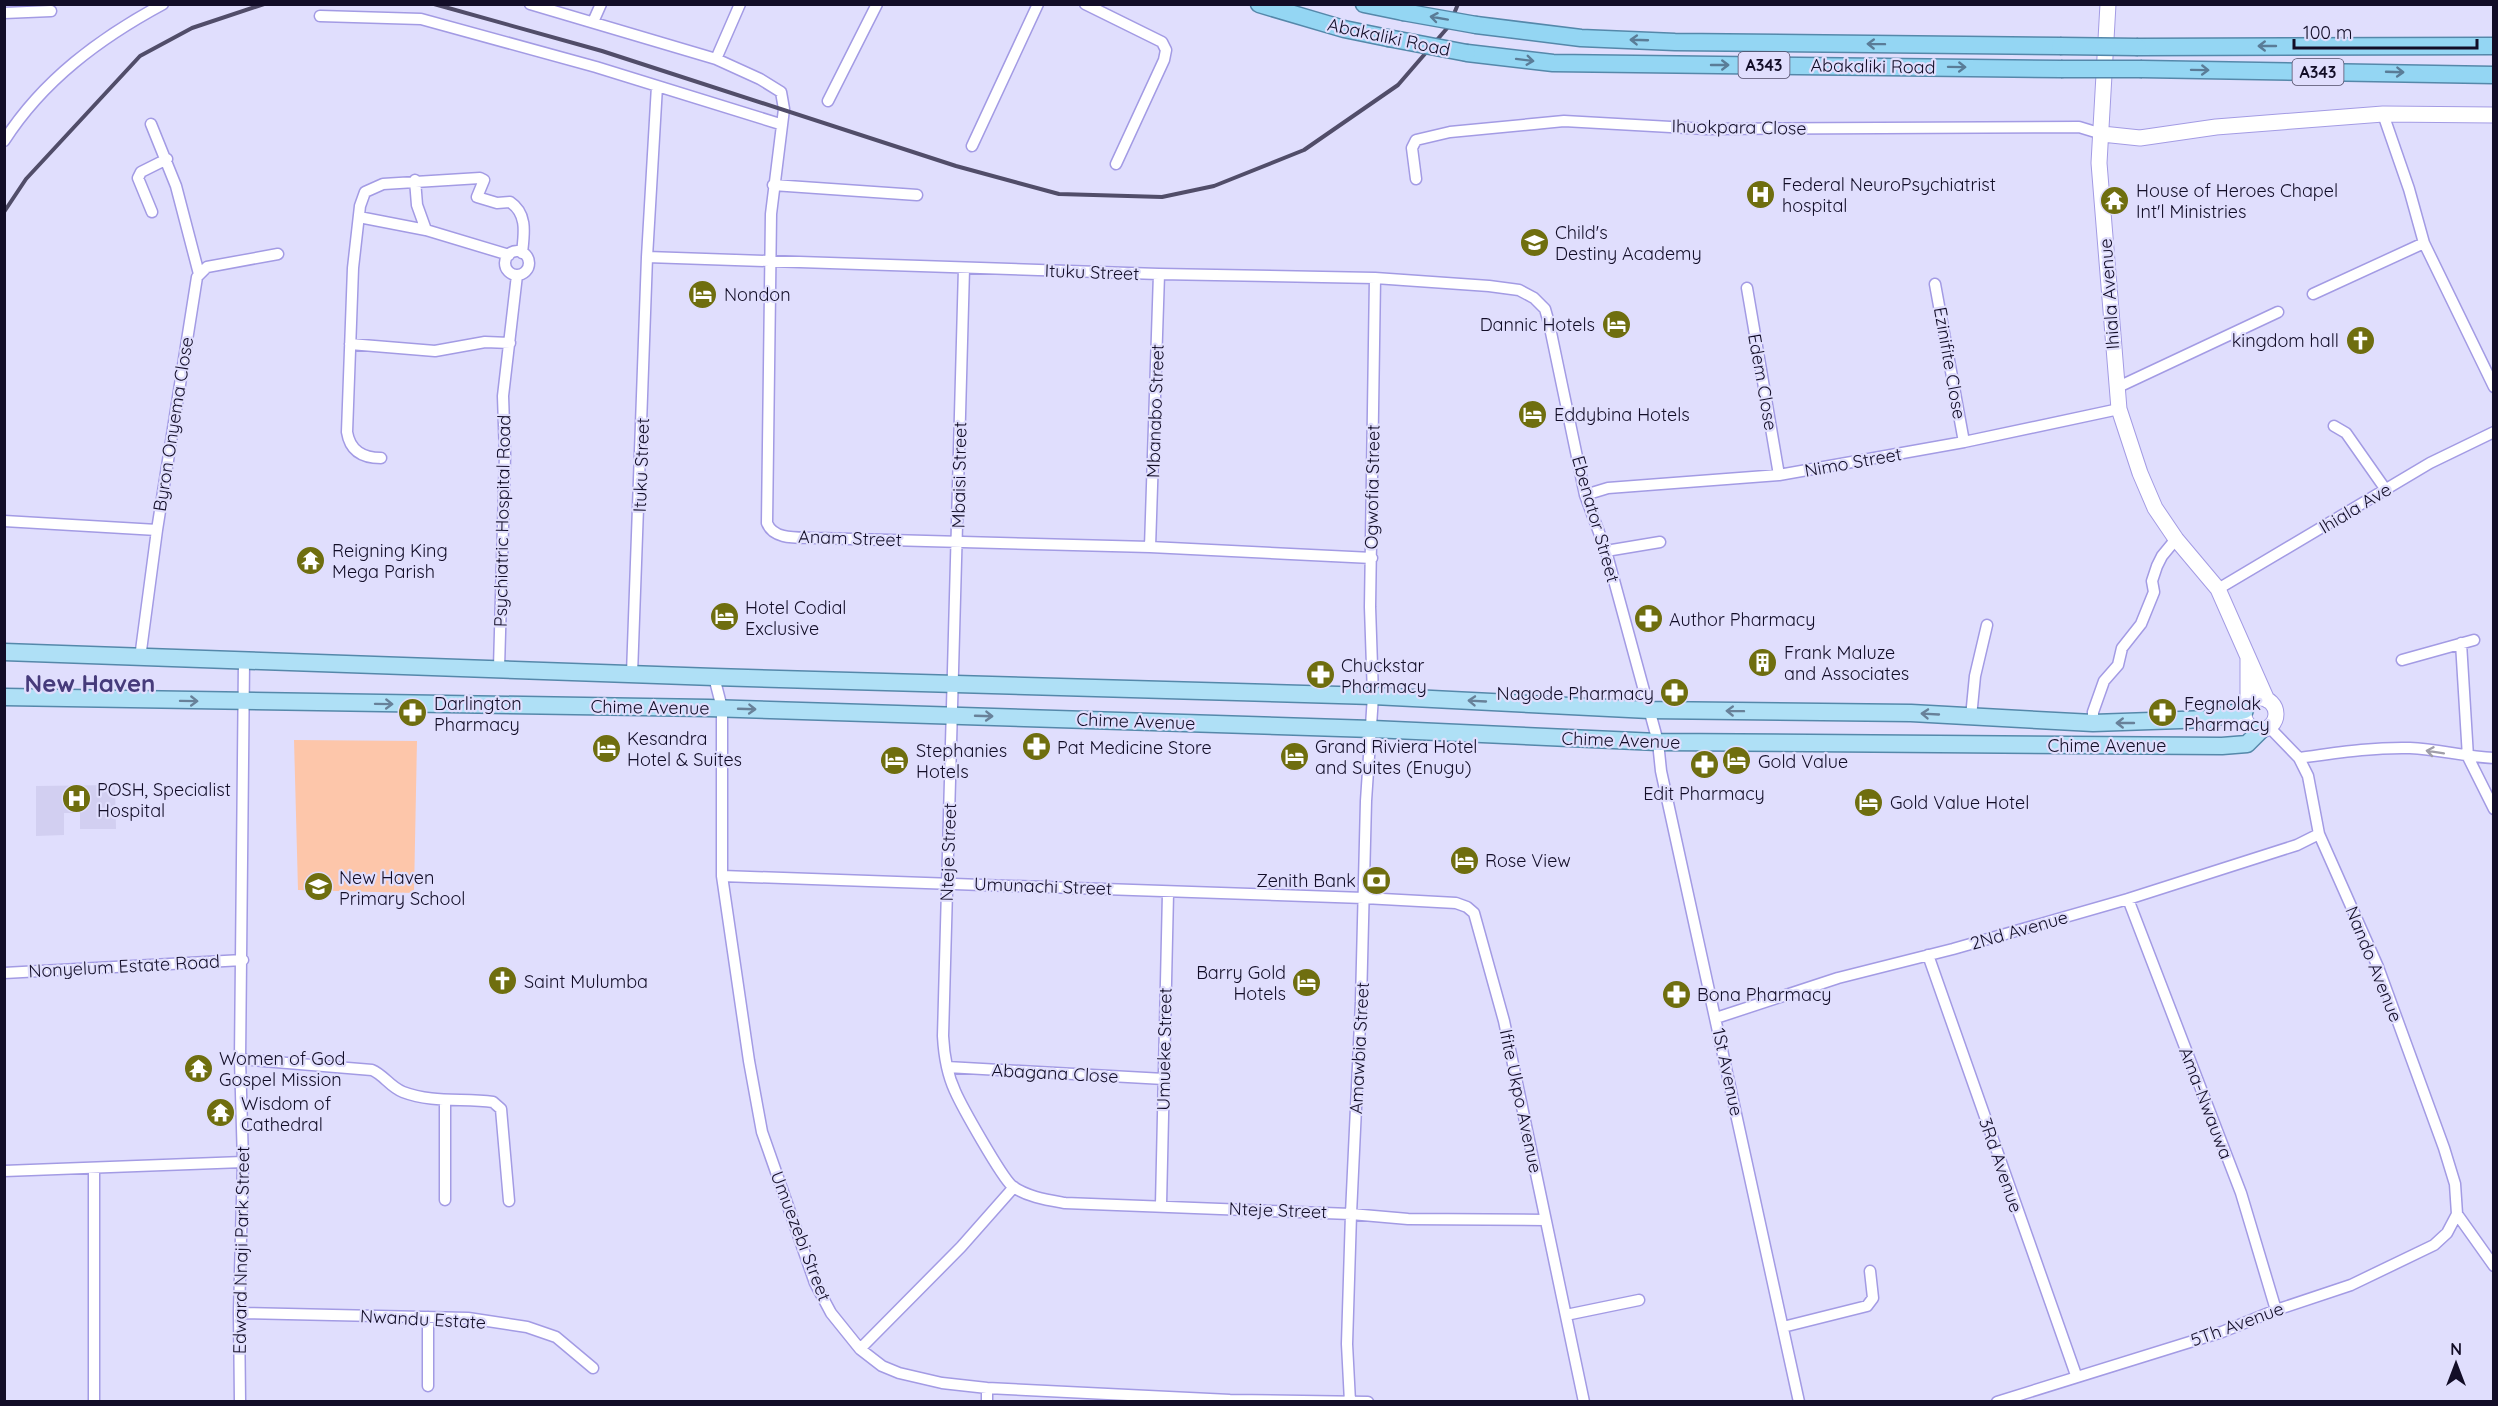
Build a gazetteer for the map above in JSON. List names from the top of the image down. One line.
{"streets":{"highway":["Abakaliki Road","A343"],"main road":["Ihiala Avenue","Chime Avenue"],"street":["Ihuokpara Close","Ituku Street","Ezinifite Close","Edem Close","Mbanabo Street","Byron Onyema Close","Nimo Street","Mbaisi Street","Ogwofia Street","Ihiala Ave","Ebenator Street","Psychiatric Hospital Road","Anam Street","Nteje Street","Umunachi Street","2Nd Avenue","Nando Avenue","Nonyelum Estate Road","Amawbia Street","Umueke Street","1St Avenue","Abagana Close","Ifite Ukpo Avenue","Ama-Nwauwa","3Rd Avenue","Umuezebi Street","Edward Nnaji Park Street","Nwandu Estate","5Th Avenue"]},"crossings":[["Ihuokpara Close","Ihiala Avenue"],["Ituku Street","Mbanabo Street"],["Ituku Street","Mbaisi Street"],["Ituku Street","Ogwofia Street"],["Ituku Street","Ebenator Street"],["Ituku Street","Anam Street"],["Ituku Street","Chime Avenue"],["Ihiala Avenue","Nimo Street"],["Ihiala Avenue","Ihiala Ave"],["Ihiala Avenue","Chime Avenue"],["Ihiala Avenue","Nando Avenue"],["Ezinifite Close","Nimo Street"],["Edem Close","Nimo Street"],["Mbanabo Street","Anam Street"],["Byron Onyema Close","Chime Avenue"],["Nimo Street","Ebenator Street"],["Mbaisi Street","Anam Street"],["Mbaisi Street","Chime Avenue"],["Mbaisi Street","Nteje Street"],["Ogwofia Street","Anam Street"],["Ogwofia Street","Chime Avenue"],["Ogwofia Street","Amawbia Street"],["Ebenator Street","Chime Avenue"],["Ebenator Street","1St Avenue"],["Psychiatric Hospital Road","Chime Avenue"],["Chime Avenue","Nteje Street"],["Chime Avenue","Nando Avenue"],["Chime Avenue","Amawbia Street"],["Chime Avenue","1St Avenue"],["Chime Avenue","Umuezebi Street"],["Chime Avenue","Edward Nnaji Park Street"],["Nteje Street","Umunachi Street"],["Nteje Street","Amawbia Street"],["Nteje Street","Umueke Street"],["Nteje Street","Abagana Close"],["Nteje Street","Ifite Ukpo Avenue"],["Umunachi Street","Amawbia Street"],["Umunachi Street","Umueke Street"],["Umunachi Street","Ifite Ukpo Avenue"],["Umunachi Street","Umuezebi Street"],["2Nd Avenue","Nando Avenue"],["2Nd Avenue","1St Avenue"],["2Nd Avenue","Ama-Nwauwa"],["2Nd Avenue","3Rd Avenue"],["Nando Avenue","5Th Avenue"],["Nonyelum Estate Road","Edward Nnaji Park Street"],["Amawbia Street","Ifite Ukpo Avenue"],["Amawbia Street","Umuezebi Street"],["Umueke Street","Abagana Close"],["Ama-Nwauwa","5Th Avenue"],["3Rd Avenue","5Th Avenue"],["Edward Nnaji Park Street","Nwandu Estate"]],"districts":["New Haven"],"places":{"hospital":["Federal NeuroPsychiatrist hospital","POSH, Specialist Hospital"],"temple":["House of Heroes Chapel Int'l Ministries","Reigning King Mega Parish","Women of God Gospel Mission","Wisdom of Cathedral"],"school or university":["Child's Destiny Academy","New Haven Primary School"],"hotel":["Nondon","Dannic Hotels","Eddybina Hotels","Hotel Codial Exclusive","Kesandra Hotel & Suites","Grand Riviera Hotel and Suites (Enugu)","Stephanies Hotels","Gold Value","Gold Value Hotel","Rose View","Barry Gold Hotels"],"church":["kingdom hall","Saint Mulumba"],"pharmacy":["Author Pharmacy","Chuckstar Pharmacy","Nagode Pharmacy","Darlington Pharmacy","Fegnolak Pharmacy","Pat Medicine Store","Edit Pharmacy","Bona Pharmacy"],"building":["Frank Maluze and Associates"],"bank":["Zenith Bank"]},"scale_bar":"100 m","north":"top"}
